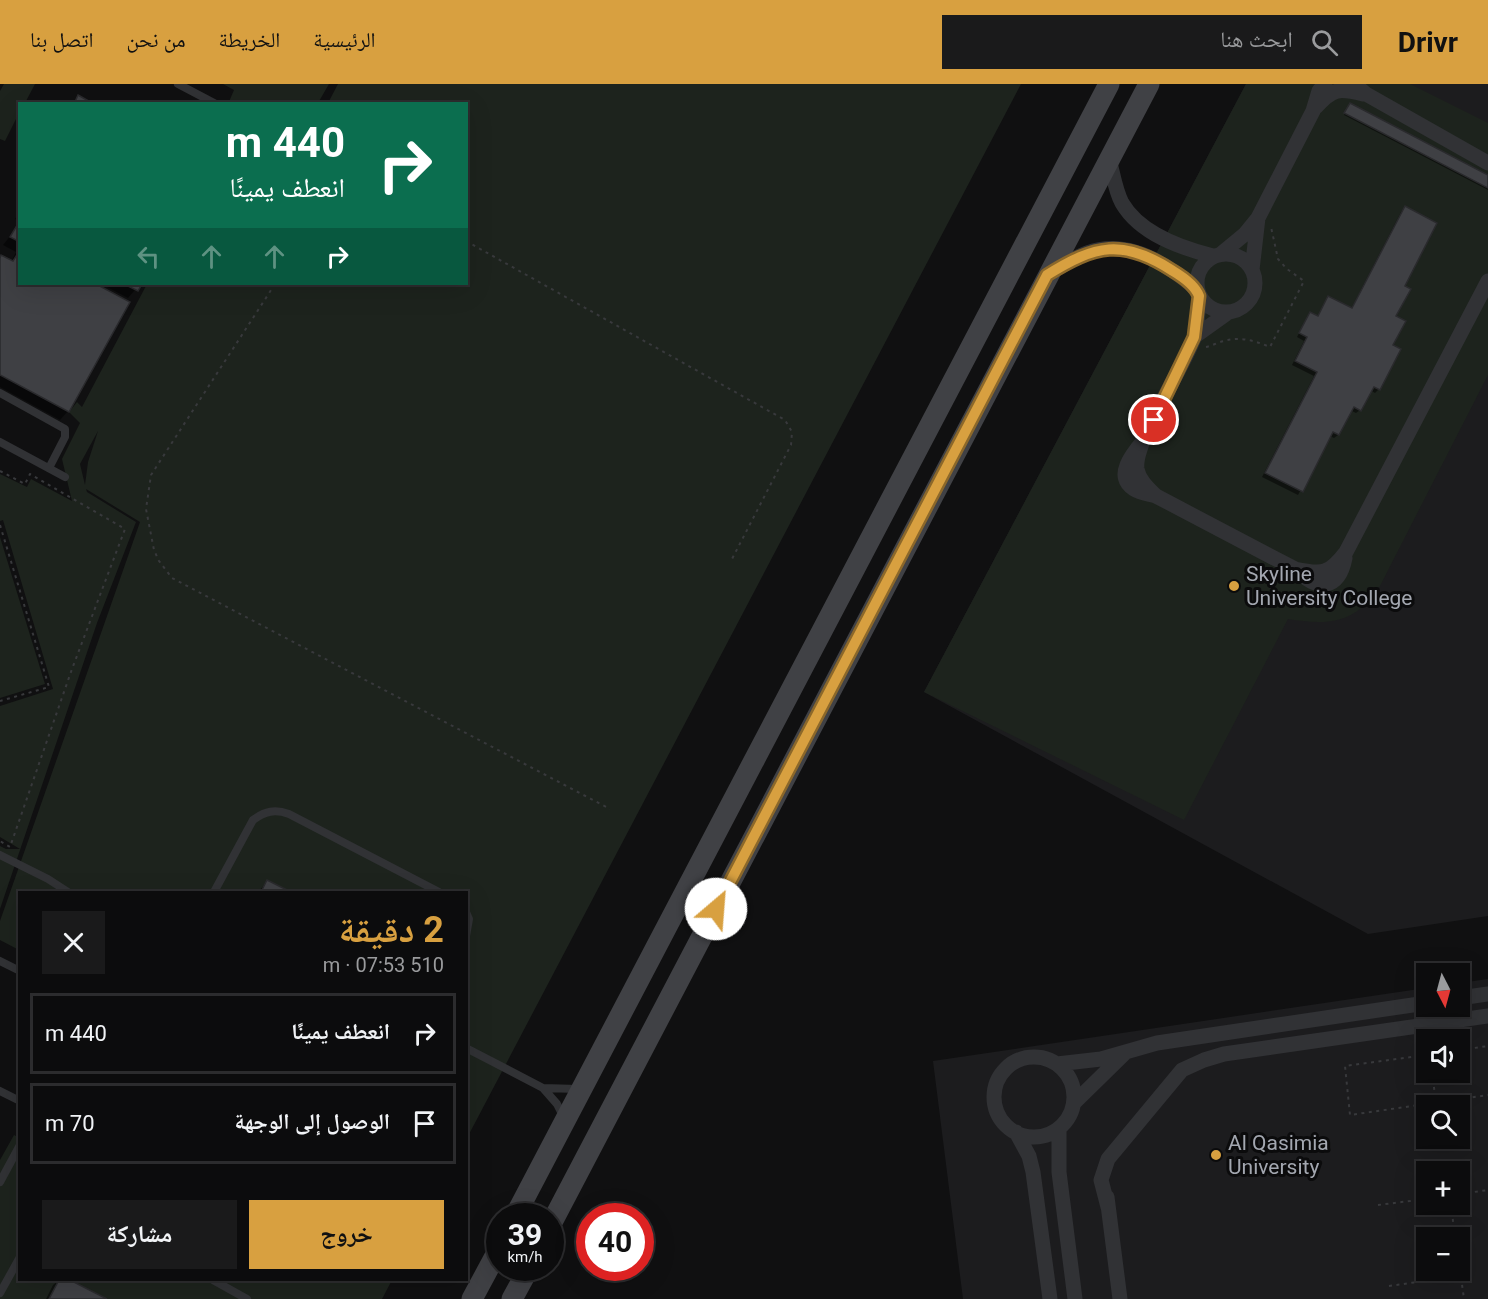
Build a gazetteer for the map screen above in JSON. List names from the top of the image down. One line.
{"places":["Skyline University College","Al Qasimia University"],"north":"bottom","page":{"header":"Drivr","search":"ابحث هنا","nav":["الرئيسية","الخريطة","من نحن","اتصل بنا"],"turn":["440 m","انعطف يمينًا"],"heading":["2 دقيقة","510 m · 07:53"],"map_buttons":["+","−"],"list":[{"name":"انعطف يمينًا","value":"440 m"},{"name":"الوصول إلى الوجهة","value":"70 m"}],"buttons":["خروج","مشاركة"],"speed":"39 km/h","limit":"40"}}
